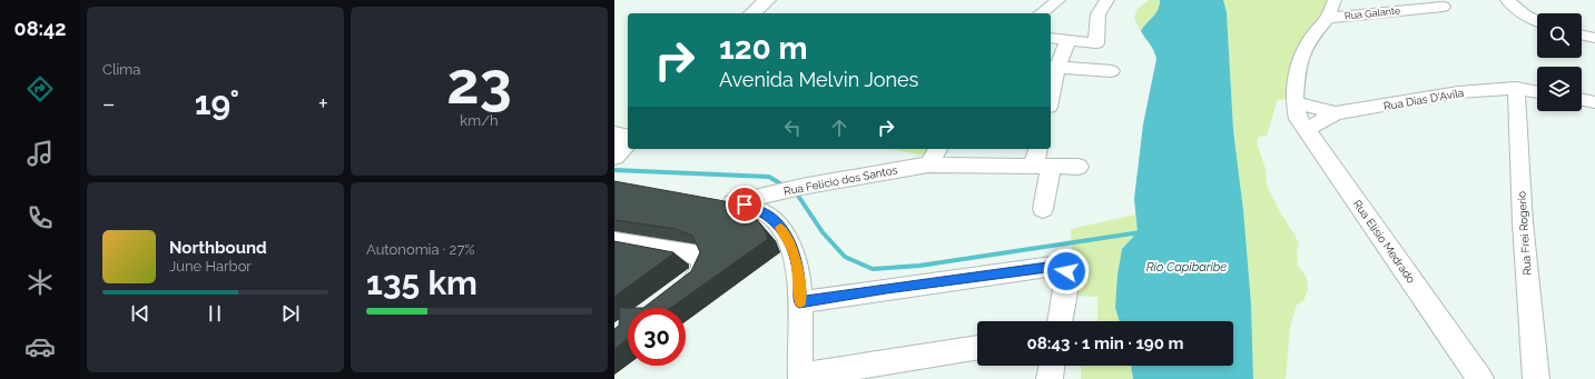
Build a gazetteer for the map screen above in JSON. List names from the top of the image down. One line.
{"streets":{"street":["Rua Galante","Rua Dias D'Avila","Rua Felicio dos Santos","Rua Frei Rogerio","Rua Elísio Medrado"]},"crossings":[["Rua Dias D'Avila","Rua Frei Rogerio"],["Rua Dias D'Avila","Rua Elísio Medrado"]],"water":["Rio Capibaribe"],"page":{"tabs":"08:42","tile":["Clima",["23","km/h"],["Autonomia · 27%","135 km"]],"turn":["120 m","Avenida Melvin Jones"],"heat":["−","19°","+"],"song":["Northbound","June Harbor"],"limit":"30","trip":"08:43 · 1 min · 190 m"}}
